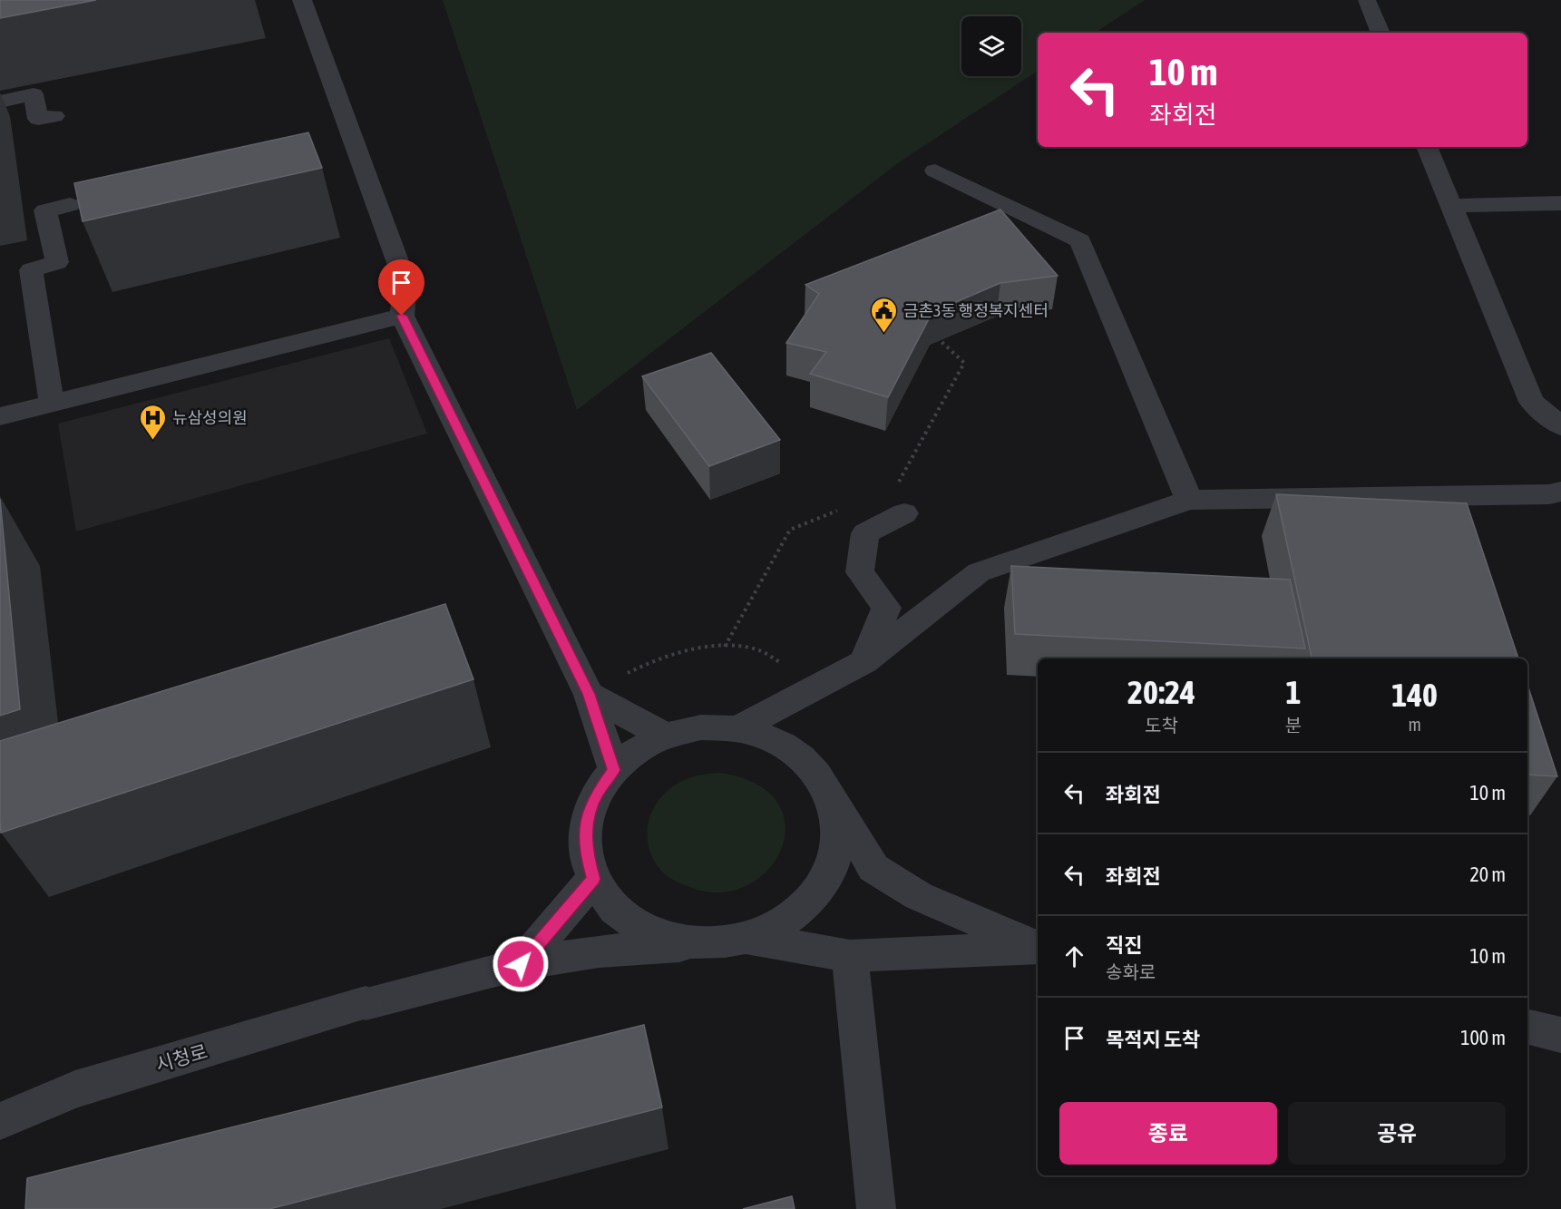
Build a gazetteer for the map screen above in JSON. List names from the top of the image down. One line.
{"streets":{"street":["시청로"]},"places":{"public building":["금촌3동 행정복지센터"],"hospital":["뉴삼성의원"]},"page":{"turn":["10 m","좌회전"],"eta":["20:24","도착","1","분","140","m"],"list":[{"name":"좌회전","value":"10 m"},{"name":"좌회전","value":"20 m"},{"name":"직진","note":"송화로","value":"10 m"},{"name":"목적지 도착","value":"100 m"}],"buttons":["종료","공유"]}}
